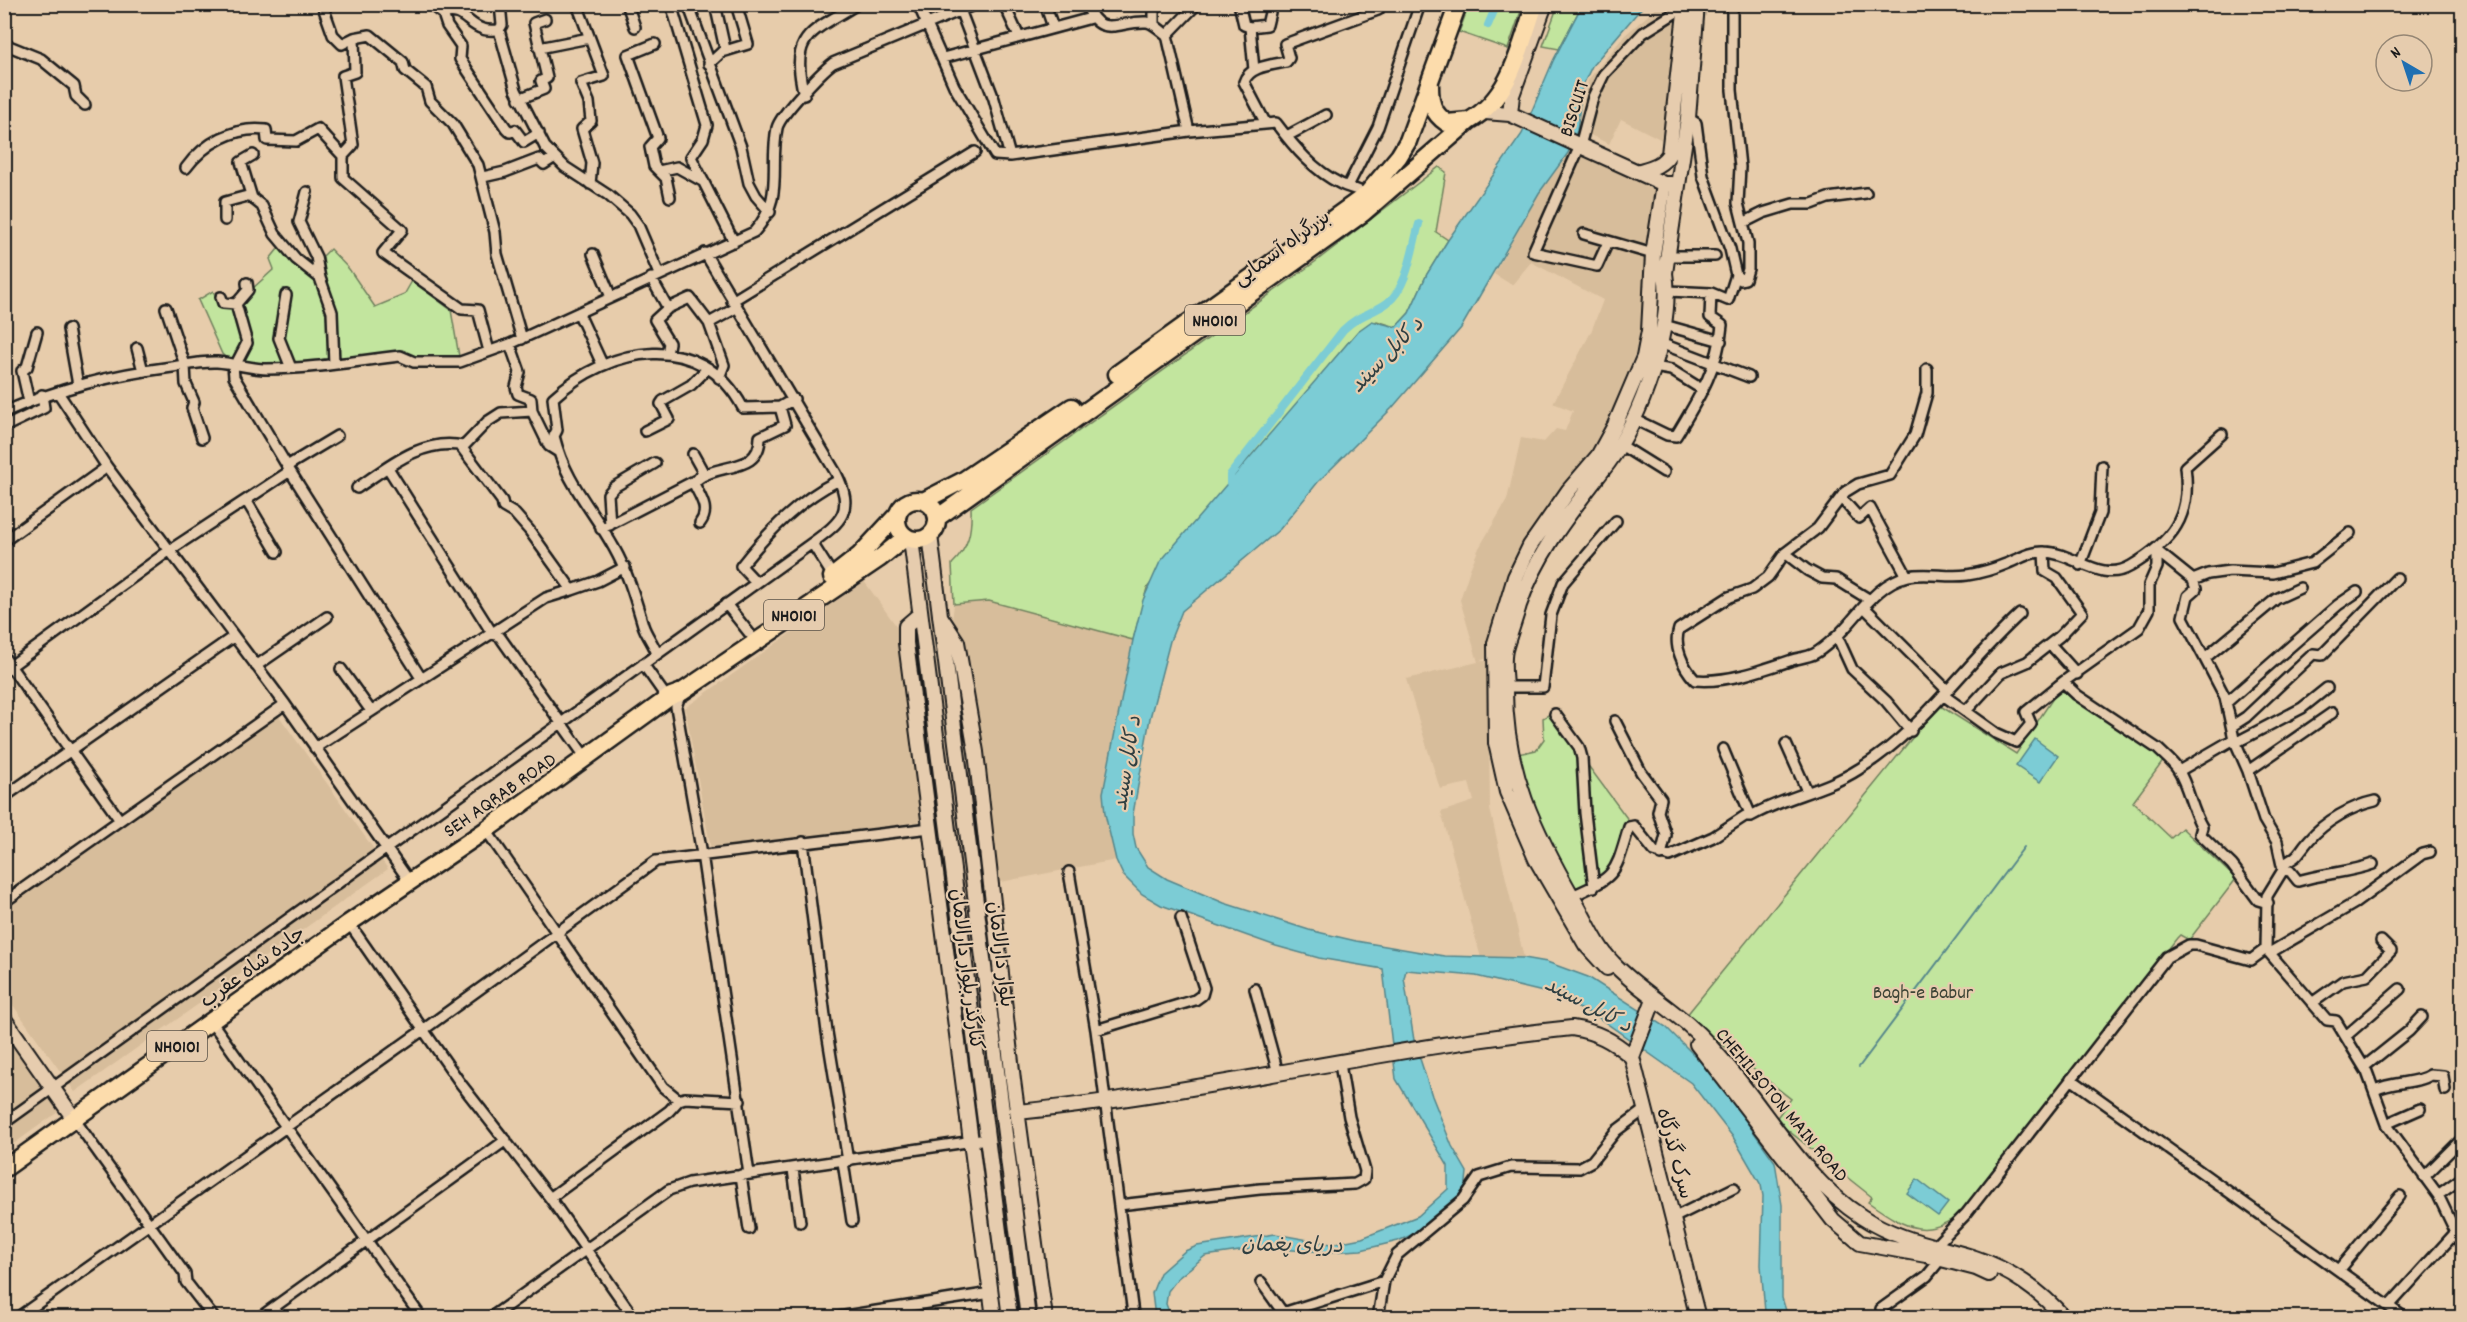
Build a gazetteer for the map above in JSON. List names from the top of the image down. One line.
{"streets":{"highway":["بزرگراه آسمایی","NH0101","SEH AQRAB ROAD","جاده شاه عقرب"],"main road":["بلوار دارالامان","کنارگذر بلوار دارالامان","CHEHILSOTON MAIN ROAD","سرک گذرگاه"],"street":["BISCUIT"]},"crossings":[["بزرگراه آسمایی","NH0101"],["بزرگراه آسمایی","بلوار دارالامان"],["NH0101","SEH AQRAB ROAD"],["NH0101","بلوار دارالامان"],["SEH AQRAB ROAD","جاده شاه عقرب"],["بلوار دارالامان","کنارگذر بلوار دارالامان"]],"water":["د کابل سيند","دریای پغمان"],"parks":["Bagh-e Babur"],"north":"top left"}
